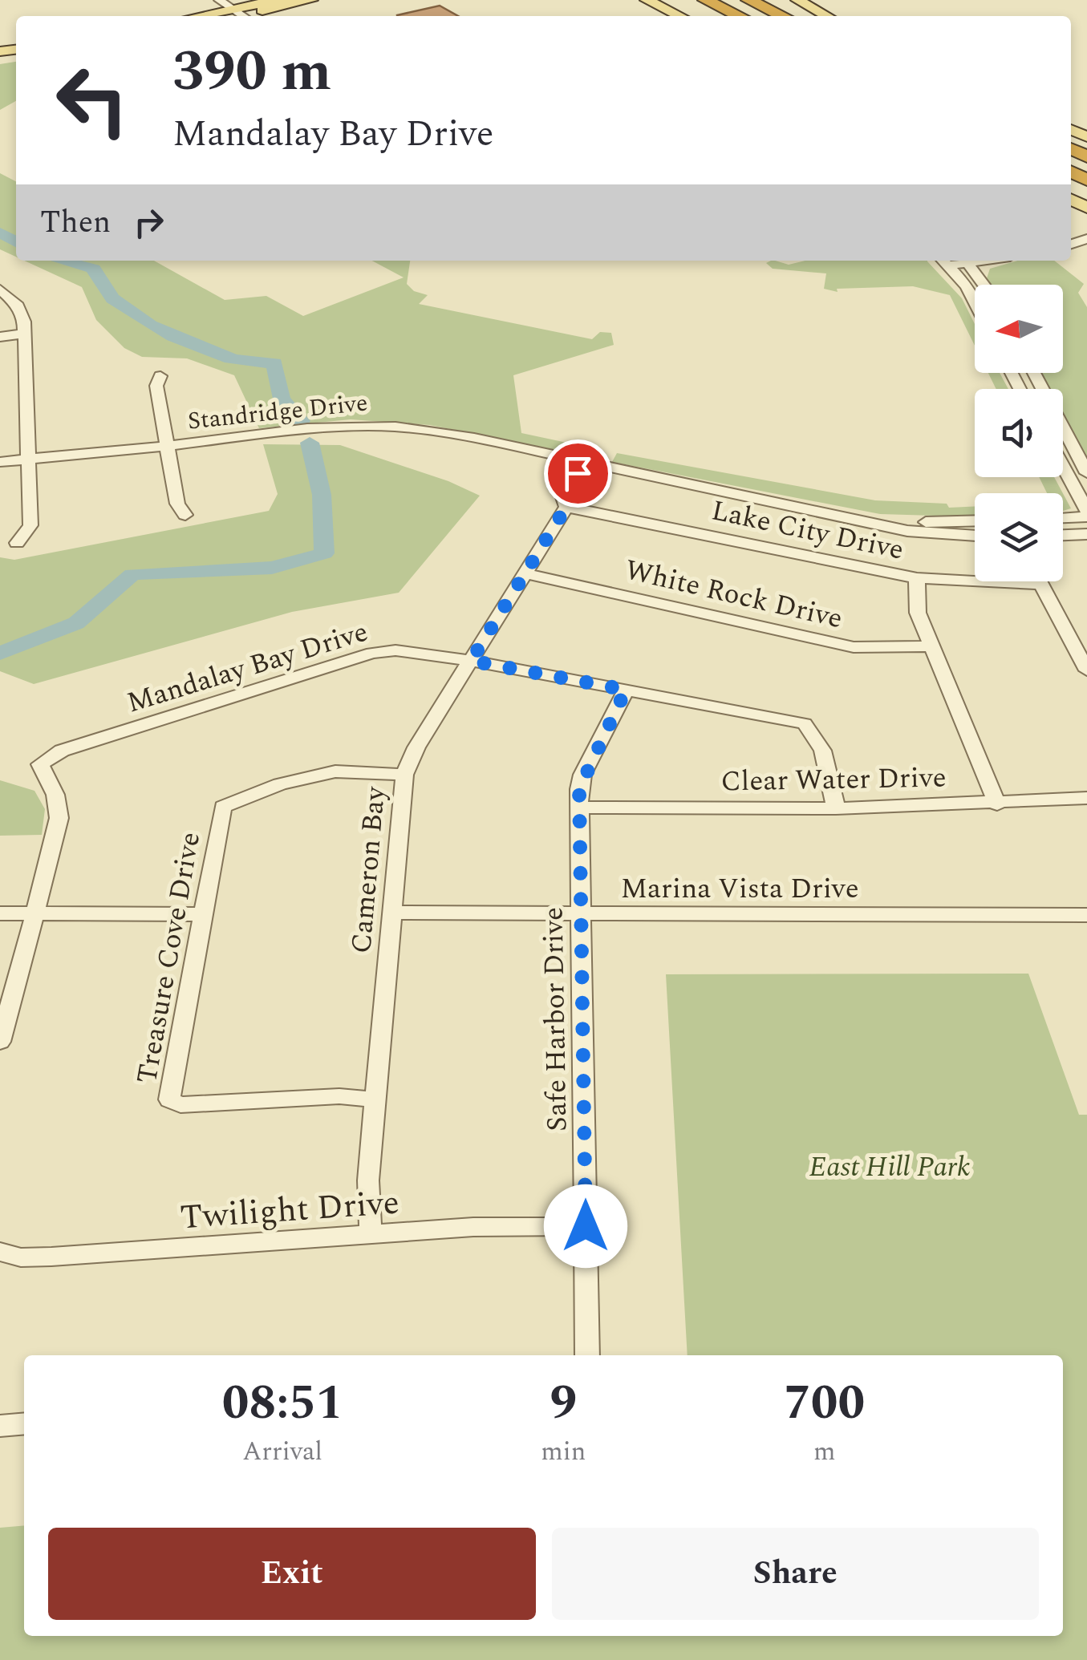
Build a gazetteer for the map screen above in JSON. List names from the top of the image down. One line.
{"streets":{"street":["Standridge Drive","Lake City Drive","White Rock Drive","Mandalay Bay Drive","Clear Water Drive","Cameron Bay","Marina Vista Drive","Treasure Cove Drive","Safe Harbor Drive","Twilight Drive"]},"crossings":[["Standridge Drive","Cameron Bay"],["Lake City Drive","Cameron Bay"],["White Rock Drive","Cameron Bay"],["Mandalay Bay Drive","Clear Water Drive"],["Mandalay Bay Drive","Cameron Bay"],["Mandalay Bay Drive","Safe Harbor Drive"],["Clear Water Drive","Safe Harbor Drive"],["Cameron Bay","Marina Vista Drive"],["Cameron Bay","Treasure Cove Drive"],["Cameron Bay","Twilight Drive"],["Marina Vista Drive","Safe Harbor Drive"],["Safe Harbor Drive","Twilight Drive"]],"parks":["East Hill Park"],"north":"left","page":{"turn":["390 m","Mandalay Bay Drive"],"then":"Then","eta":["08:51","Arrival","9","min","700","m"],"buttons":["Exit","Share"]}}
